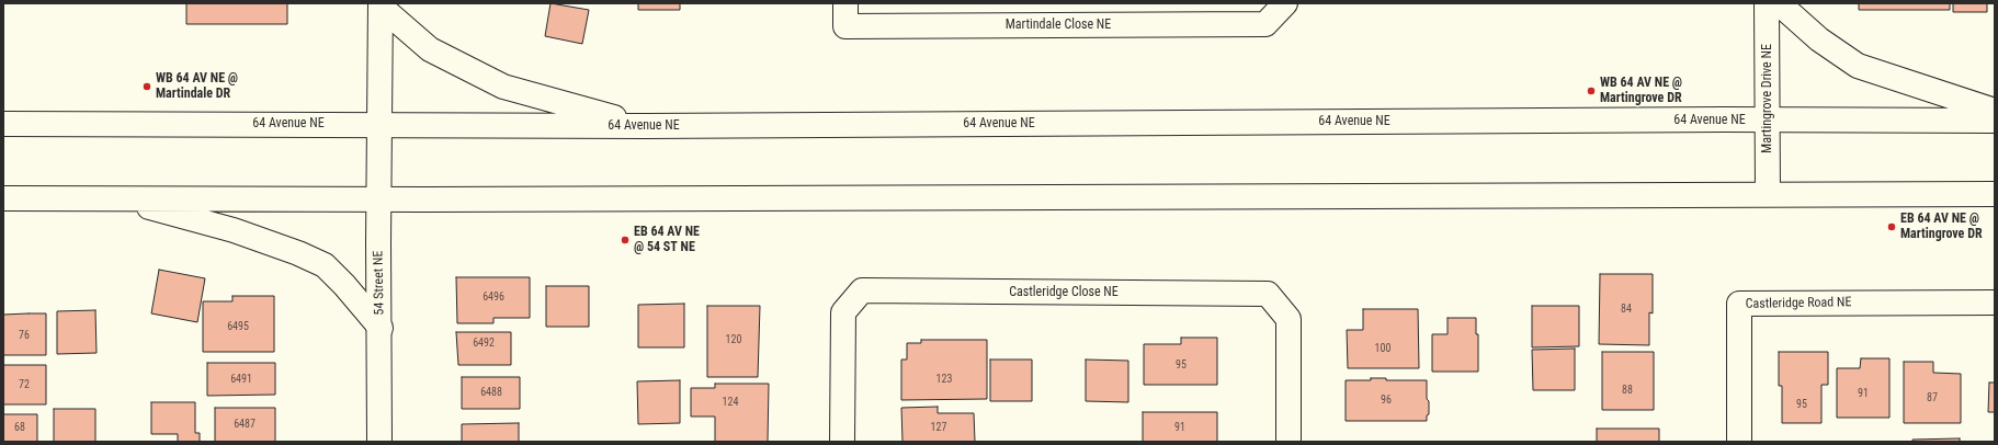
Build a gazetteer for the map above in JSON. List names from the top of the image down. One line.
{"streets":{"main road":["Martindale Close NE","Martingrove Drive NE","64 Avenue NE","54 Street NE","Castleridge Close NE","Castleridge Road NE"]},"crossings":[["Martingrove Drive NE","64 Avenue NE"],["64 Avenue NE","54 Street NE"]],"places":["WB 64 AV NE @ Martindale DR","WB 64 AV NE @ Martingrove DR","EB 64 AV NE @ Martingrove DR","EB 64 AV NE @ 54 ST NE"],"house_numbers":["6496","84","6495","76","120","6492","100","95","6491","123","72","88","6488","91","87","96","124","95","6487","68","127","91"]}
